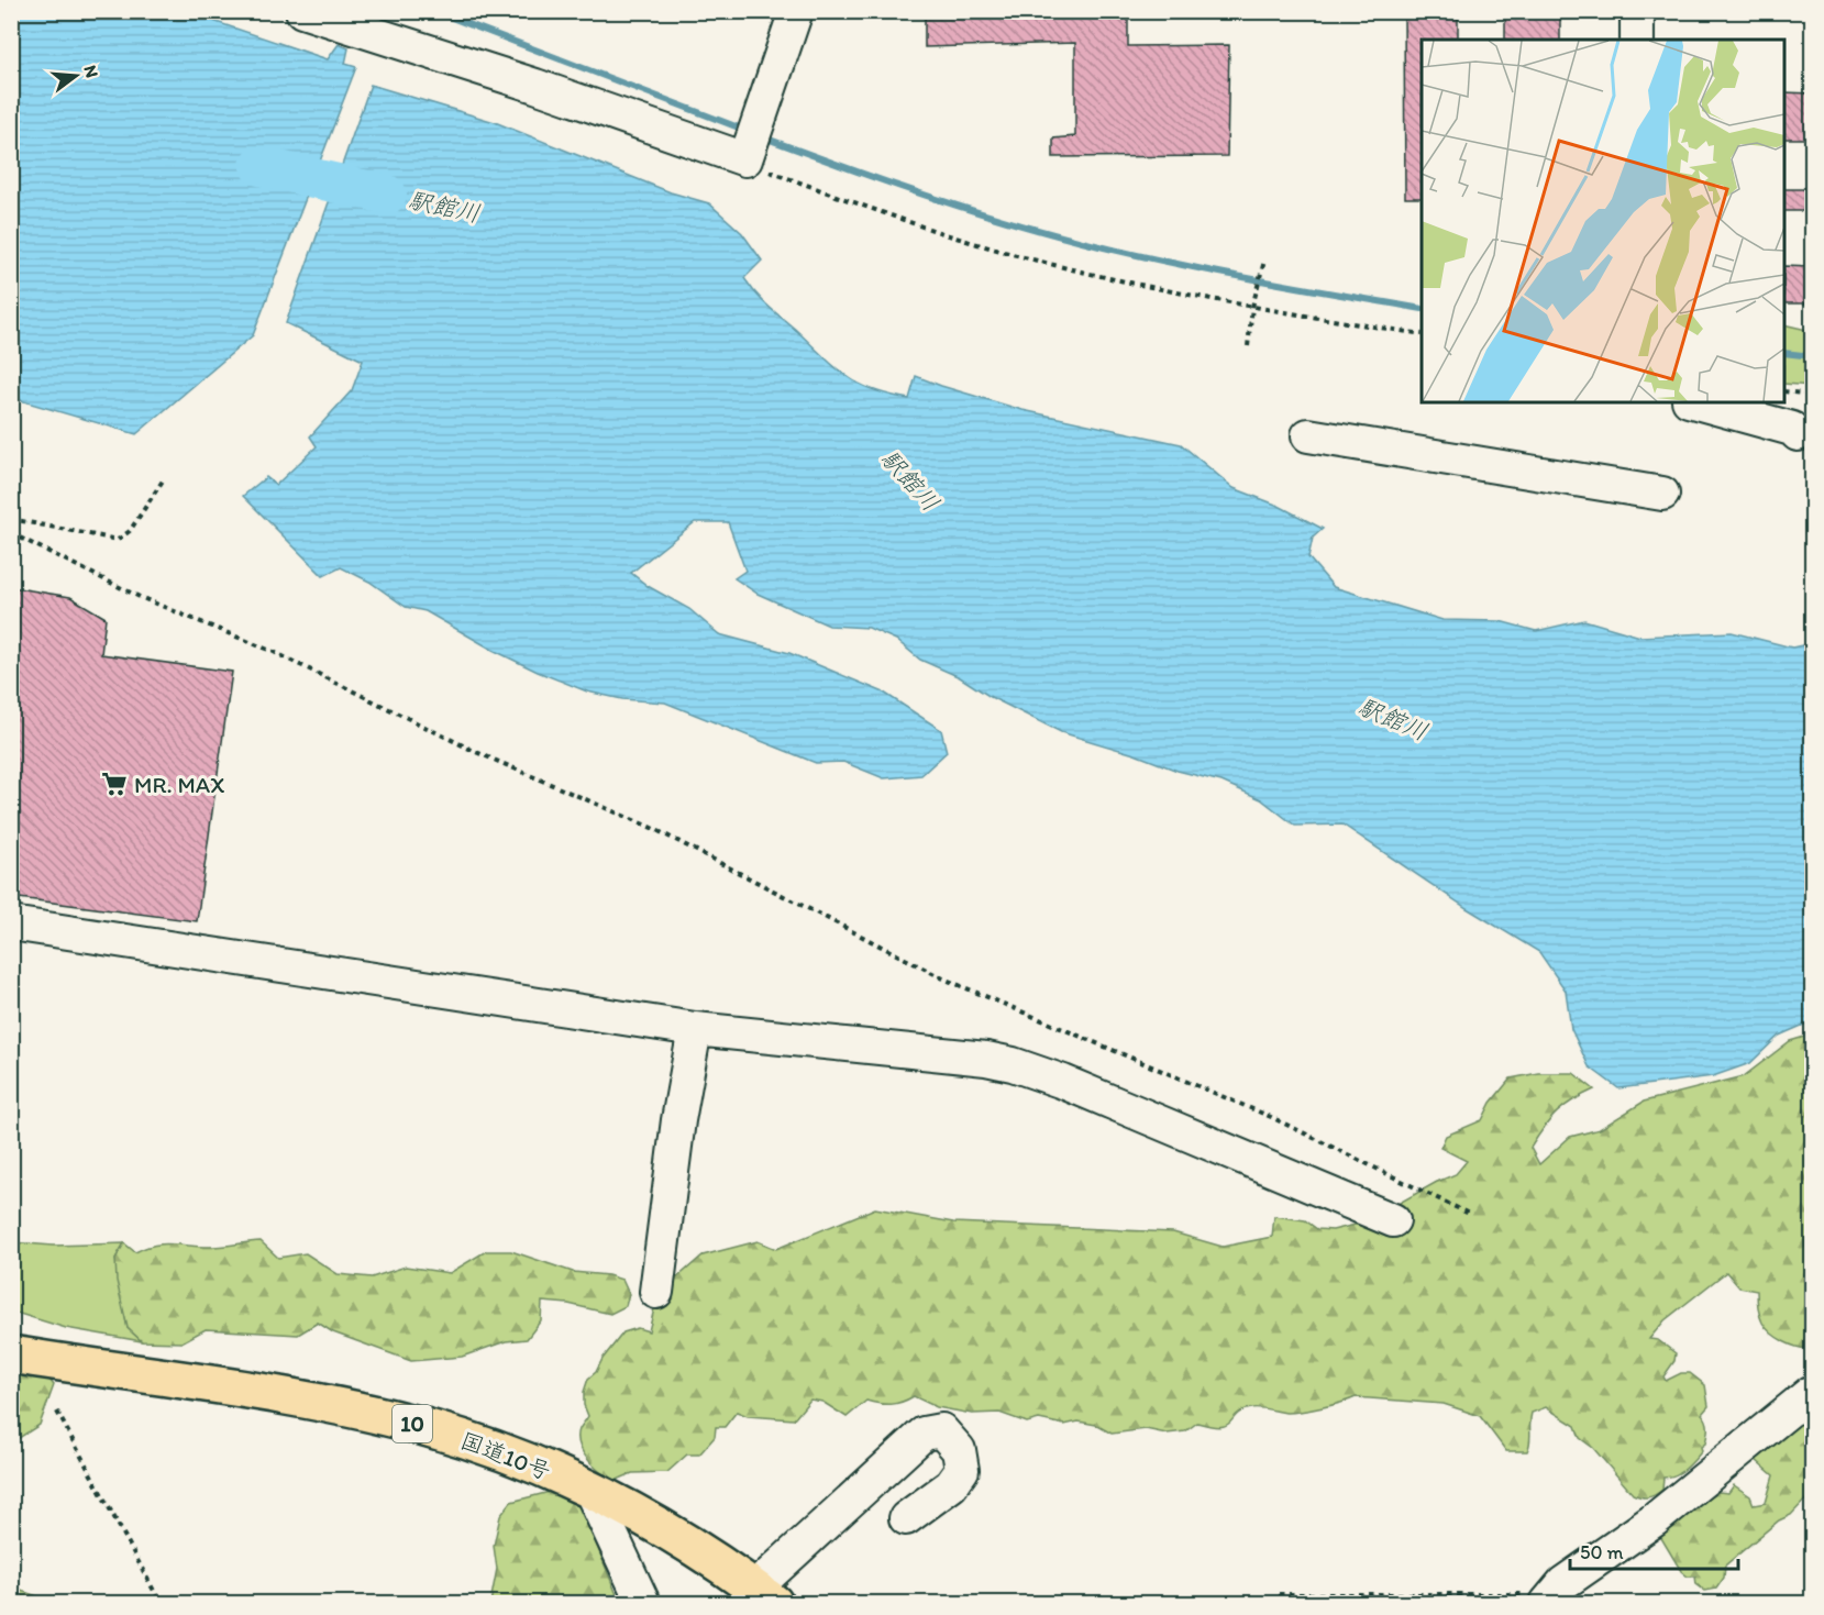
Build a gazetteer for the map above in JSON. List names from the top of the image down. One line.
{"streets":{"highway":["10","国道10号"]},"water":["駅館川"],"places":{"supermarket":["MR. MAX"]},"scale_bar":"50 m","north":"right"}
